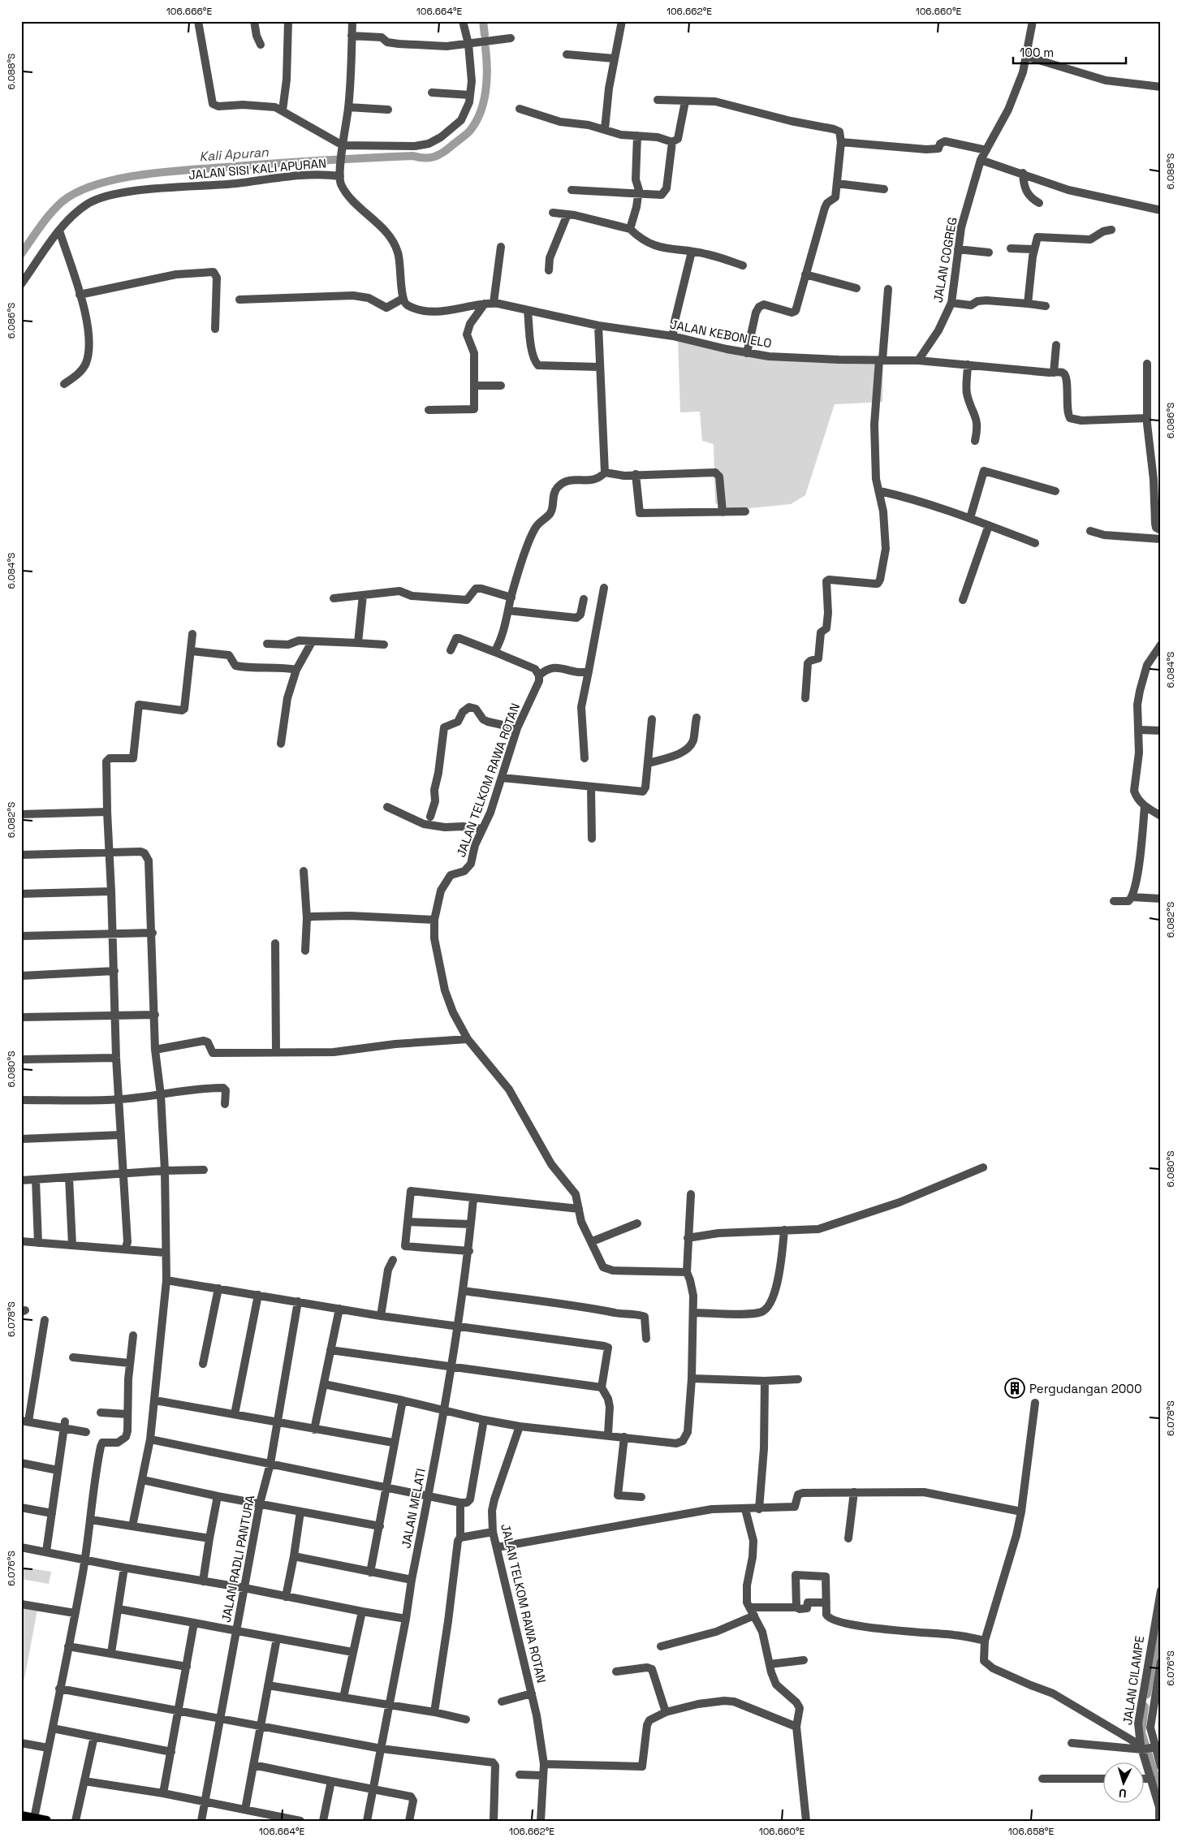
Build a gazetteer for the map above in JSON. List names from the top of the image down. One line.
{"streets":{"street":["JALAN SISI KALI APURAN","JALAN COGREG","JALAN KEBON ELO","JALAN TELKOM RAWA ROTAN","JALAN MELATI","JALAN RADLI PANTURA","JALAN CILAMPE"]},"crossings":[["JALAN COGREG","JALAN KEBON ELO"]],"water":["Kali Apuran"],"places":{"building":["Pergudangan 2000"]},"scale_bar":"100 m","north":"bottom","coordinates":["106.666°E","106.664°E","106.662°E","106.660°E","6.088°S","6.086°S","6.084°S","6.082°S","6.080°S","6.078°S","6.076°S","106.658°E"]}
